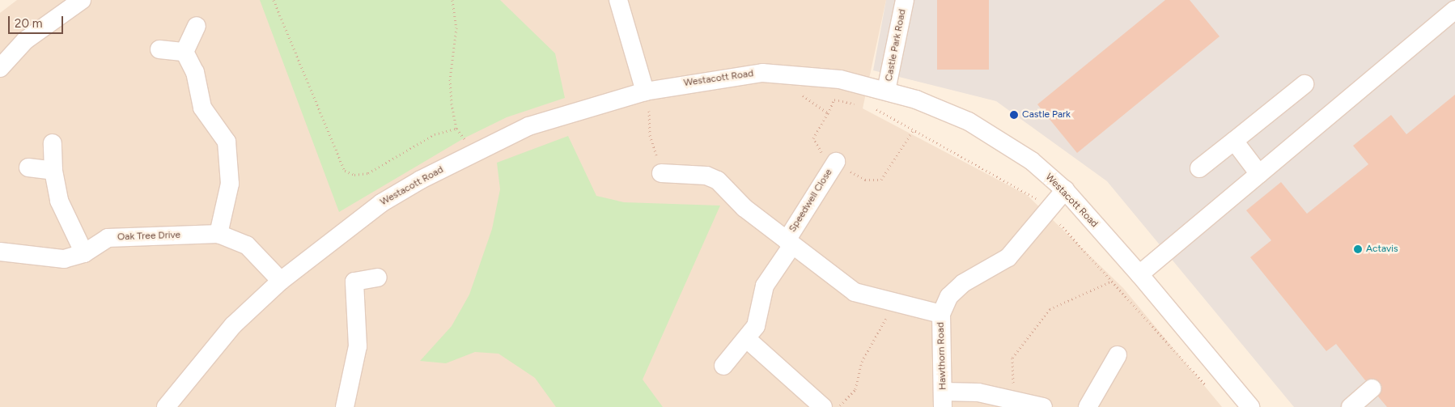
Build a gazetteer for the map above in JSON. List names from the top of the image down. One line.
{"streets":{"street":["Castle Park Road","Westacott Road","Speedwell Close","Oak Tree Drive","Hawthorn Road"]},"crossings":[["Castle Park Road","Westacott Road"],["Westacott Road","Oak Tree Drive"],["Westacott Road","Hawthorn Road"],["Speedwell Close","Hawthorn Road"]],"places":["Castle Park","Actavis"],"scale_bar":"20 m"}
